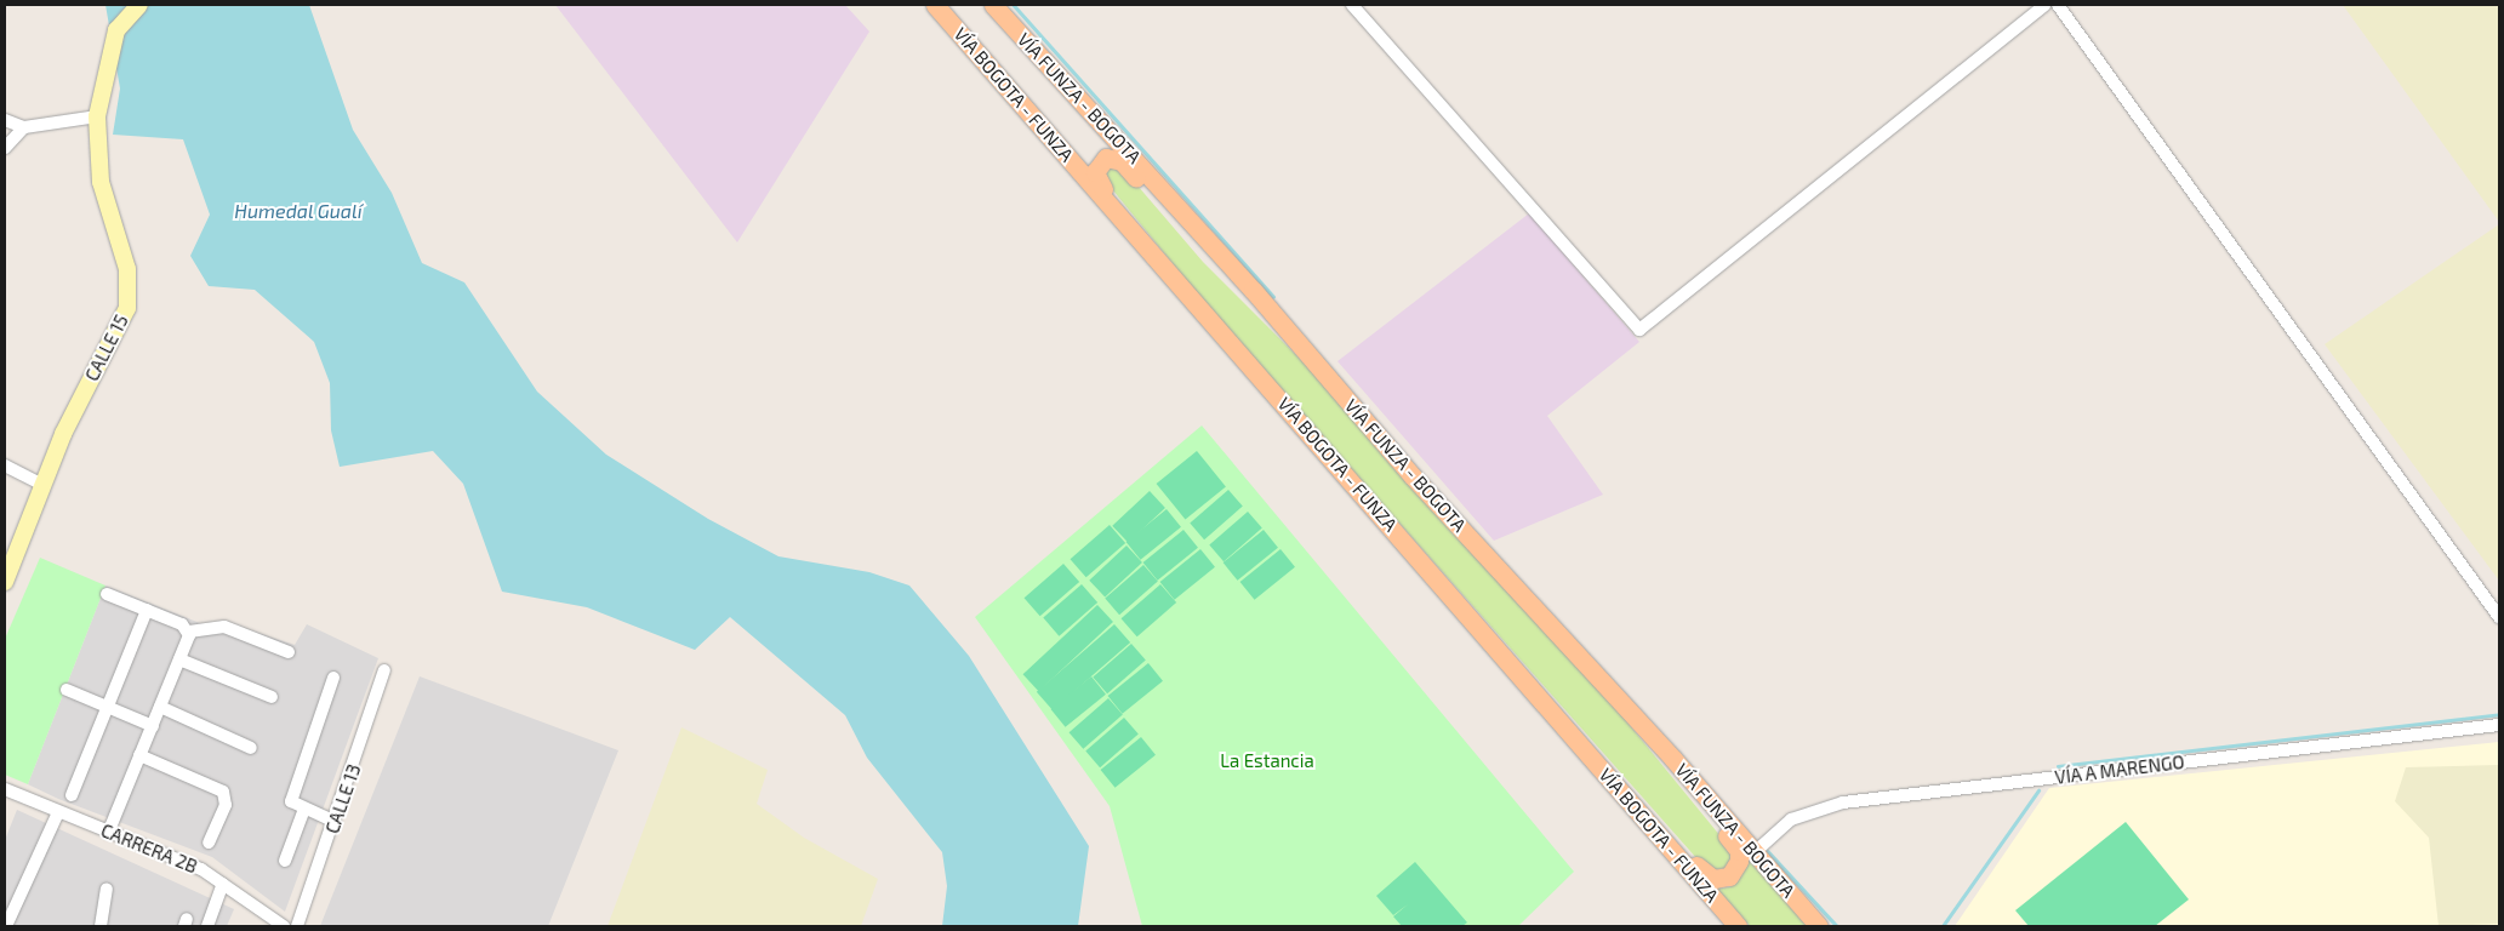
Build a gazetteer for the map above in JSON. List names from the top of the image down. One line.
{"streets":{"main road":["VÍA BOGOTA - FUNZA","VÍA FUNZA - BOGOTA"],"street":["CALLE 15","VÍA A MARENGO","CALLE 13","CARRERA 2B"]},"crossings":[["VÍA FUNZA - BOGOTA","VÍA A MARENGO"]],"water":["Humedal Gualí"],"parks":["La Estancia"]}
